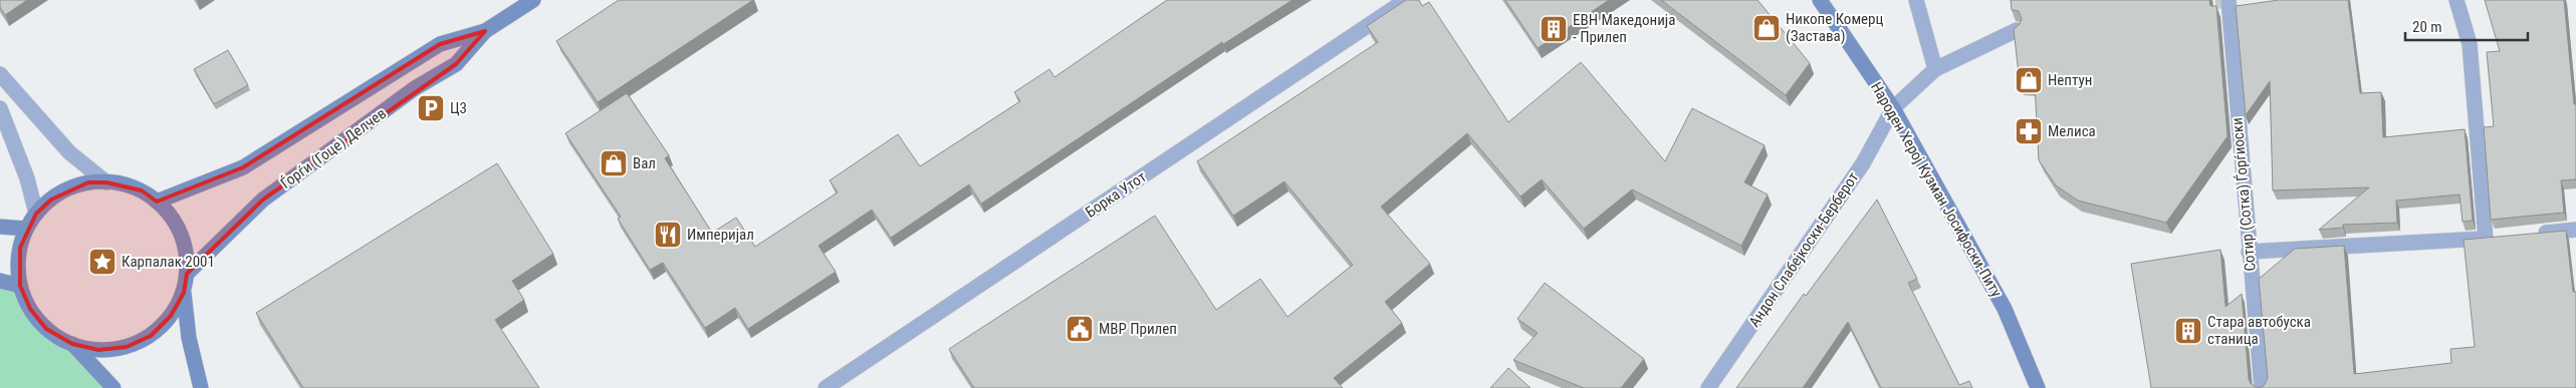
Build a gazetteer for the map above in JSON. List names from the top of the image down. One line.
{"streets":{"main road":["Ѓорѓи (Гоце) Делчев","Народен Херој Кузман Јосифоски-Питу"],"street":["Борка Утот","Сотир (Сотка) Ѓорѓиоски","Андон Слабејкоски-Берберот"]},"crossings":[["Народен Херој Кузман Јосифоски-Питу","Андон Слабејкоски-Берберот"]],"places":{"shop":["Никопе Комерц (Застава)","Нептун","Вал"],"building":["ЕВН Македонија - Прилеп","Стара автобуска станица"],"parking":["Ц3"],"pharmacy":["Мелиса"],"restaurant":["Империјал"],"place":["Карпалак 2001"],"public building":["МВР Прилеп"]},"scale_bar":"20 m"}
